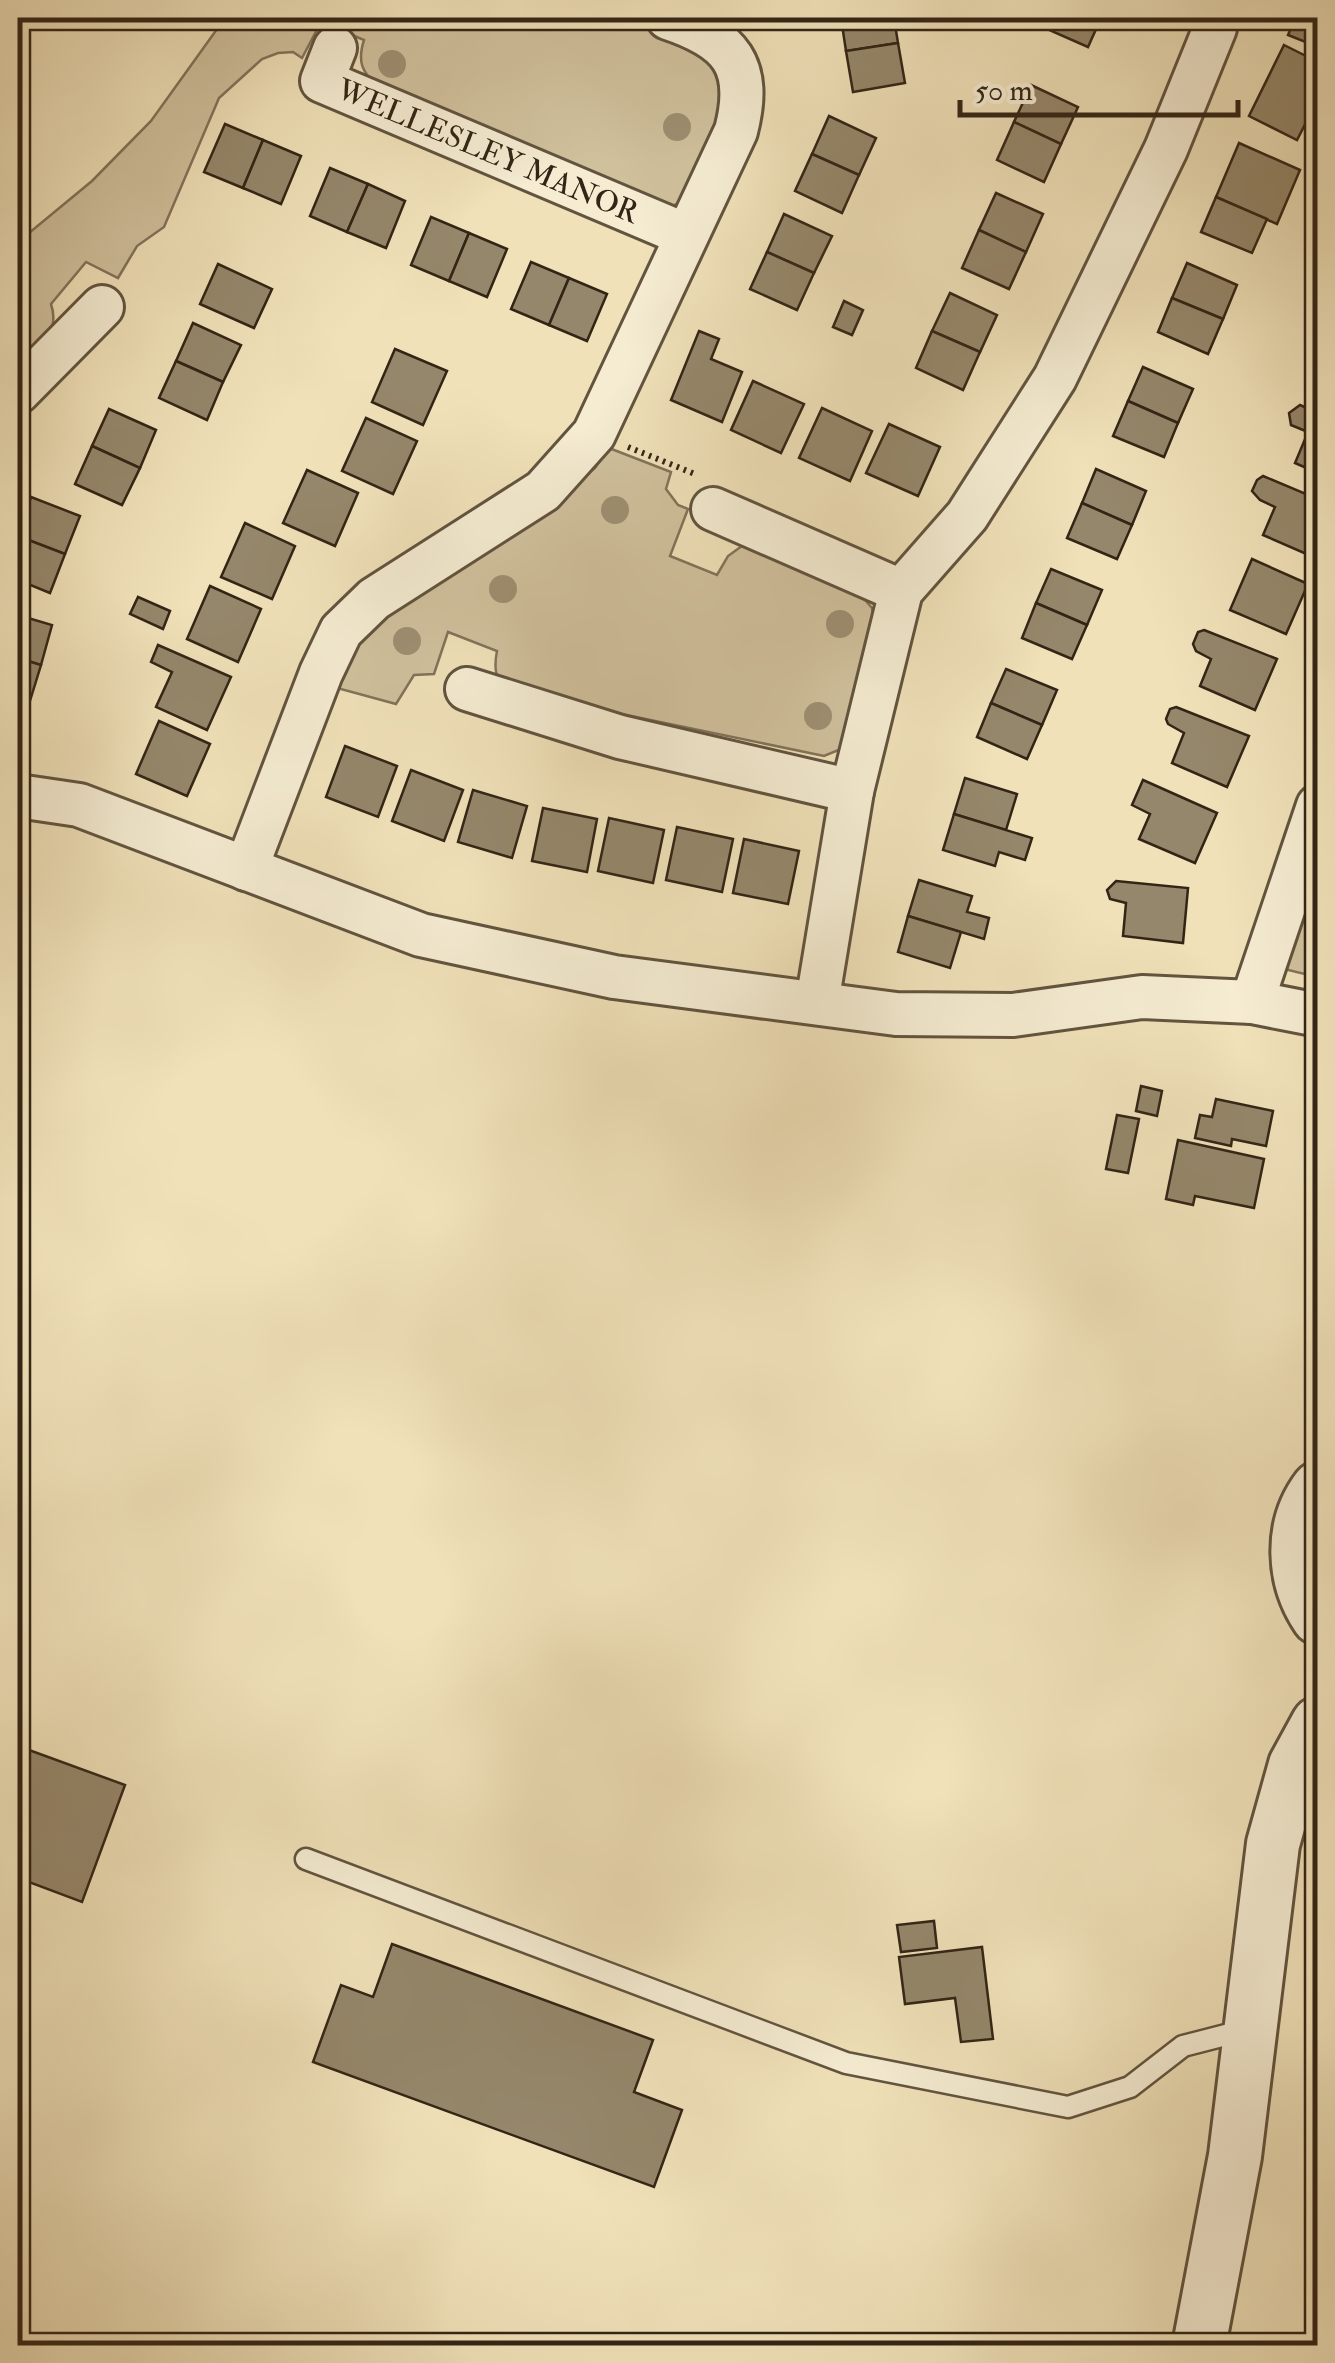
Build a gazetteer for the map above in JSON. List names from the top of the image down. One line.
{"streets":{"street":["WELLESLEY MANOR"]},"scale_bar":"50 m"}
